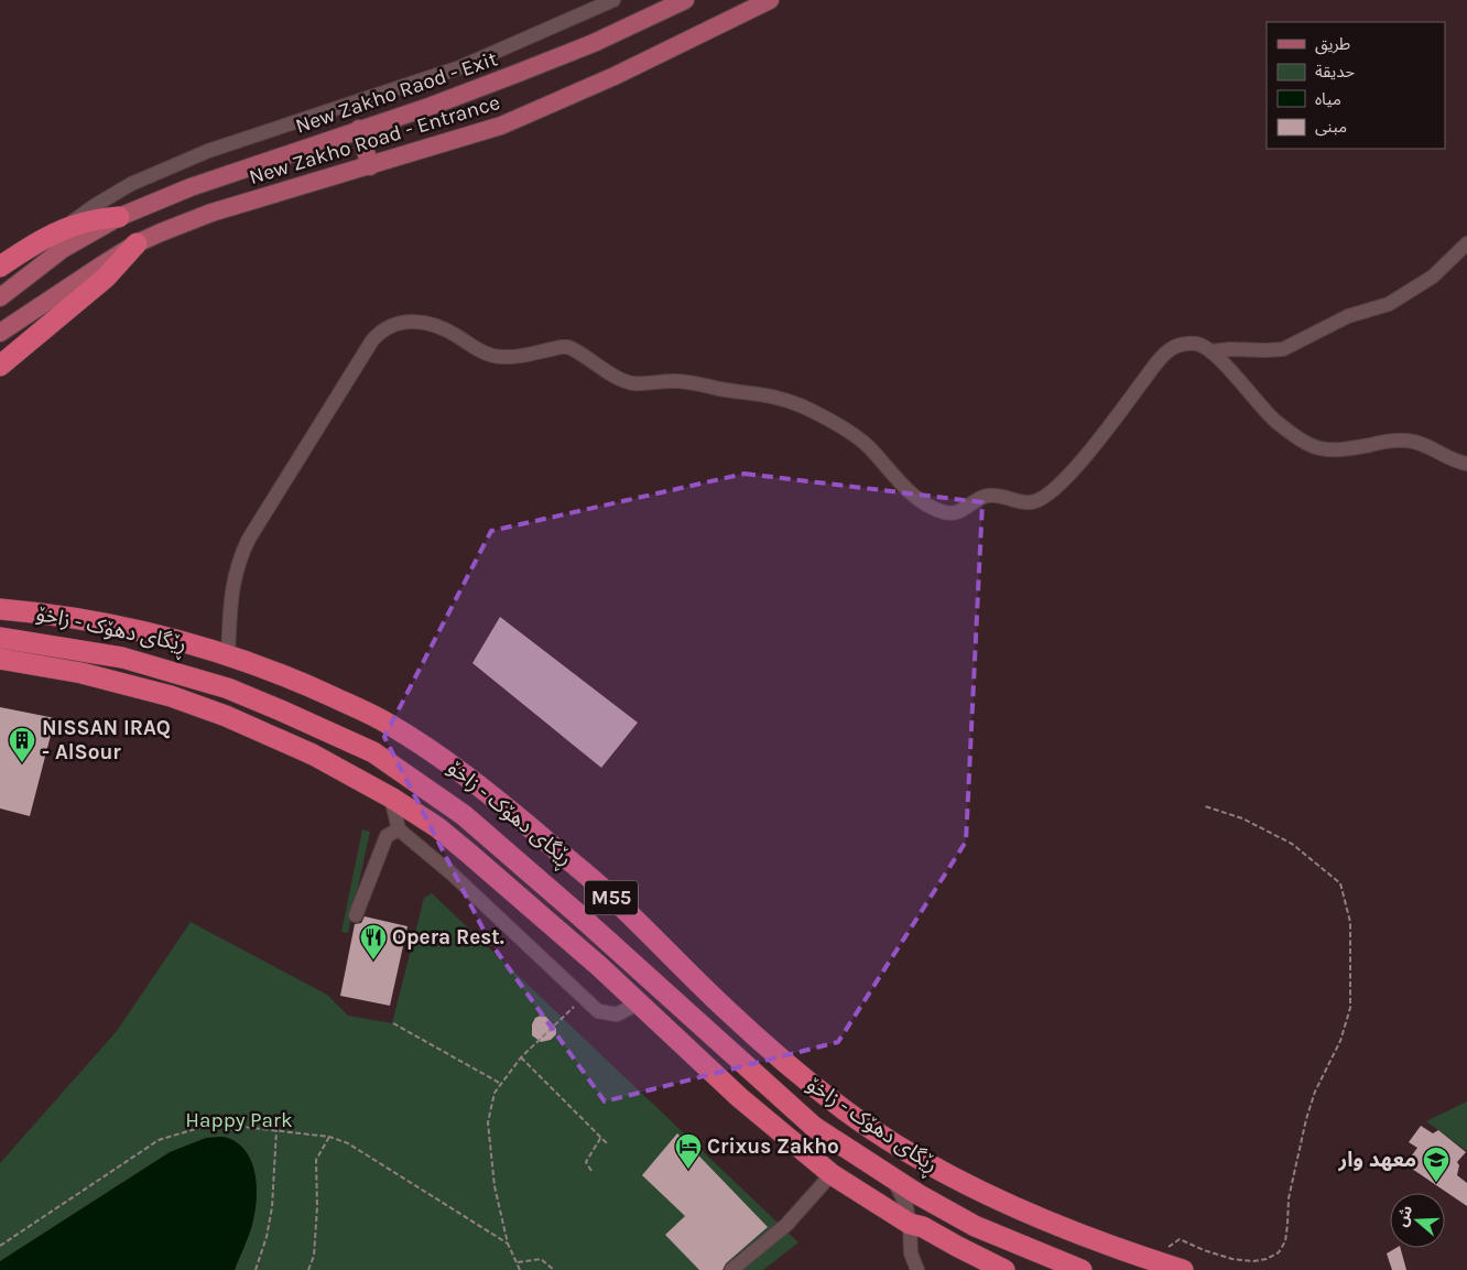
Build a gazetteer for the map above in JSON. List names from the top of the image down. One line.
{"streets":{"highway":["ڕێگای دهۆک - زاخۆ","M55"],"main road":["New Zakho Raod - Exit","New Zakho Road - Entrance"]},"parks":["Happy Park"],"places":{"building":["NISSAN IRAQ - AlSour"],"restaurant":["Opera Rest."],"hotel":["Crixus Zakho"],"school or university":["معهد وار"]},"legend":["طريق","حديقة","مياه","مبنى"],"north":"left"}
